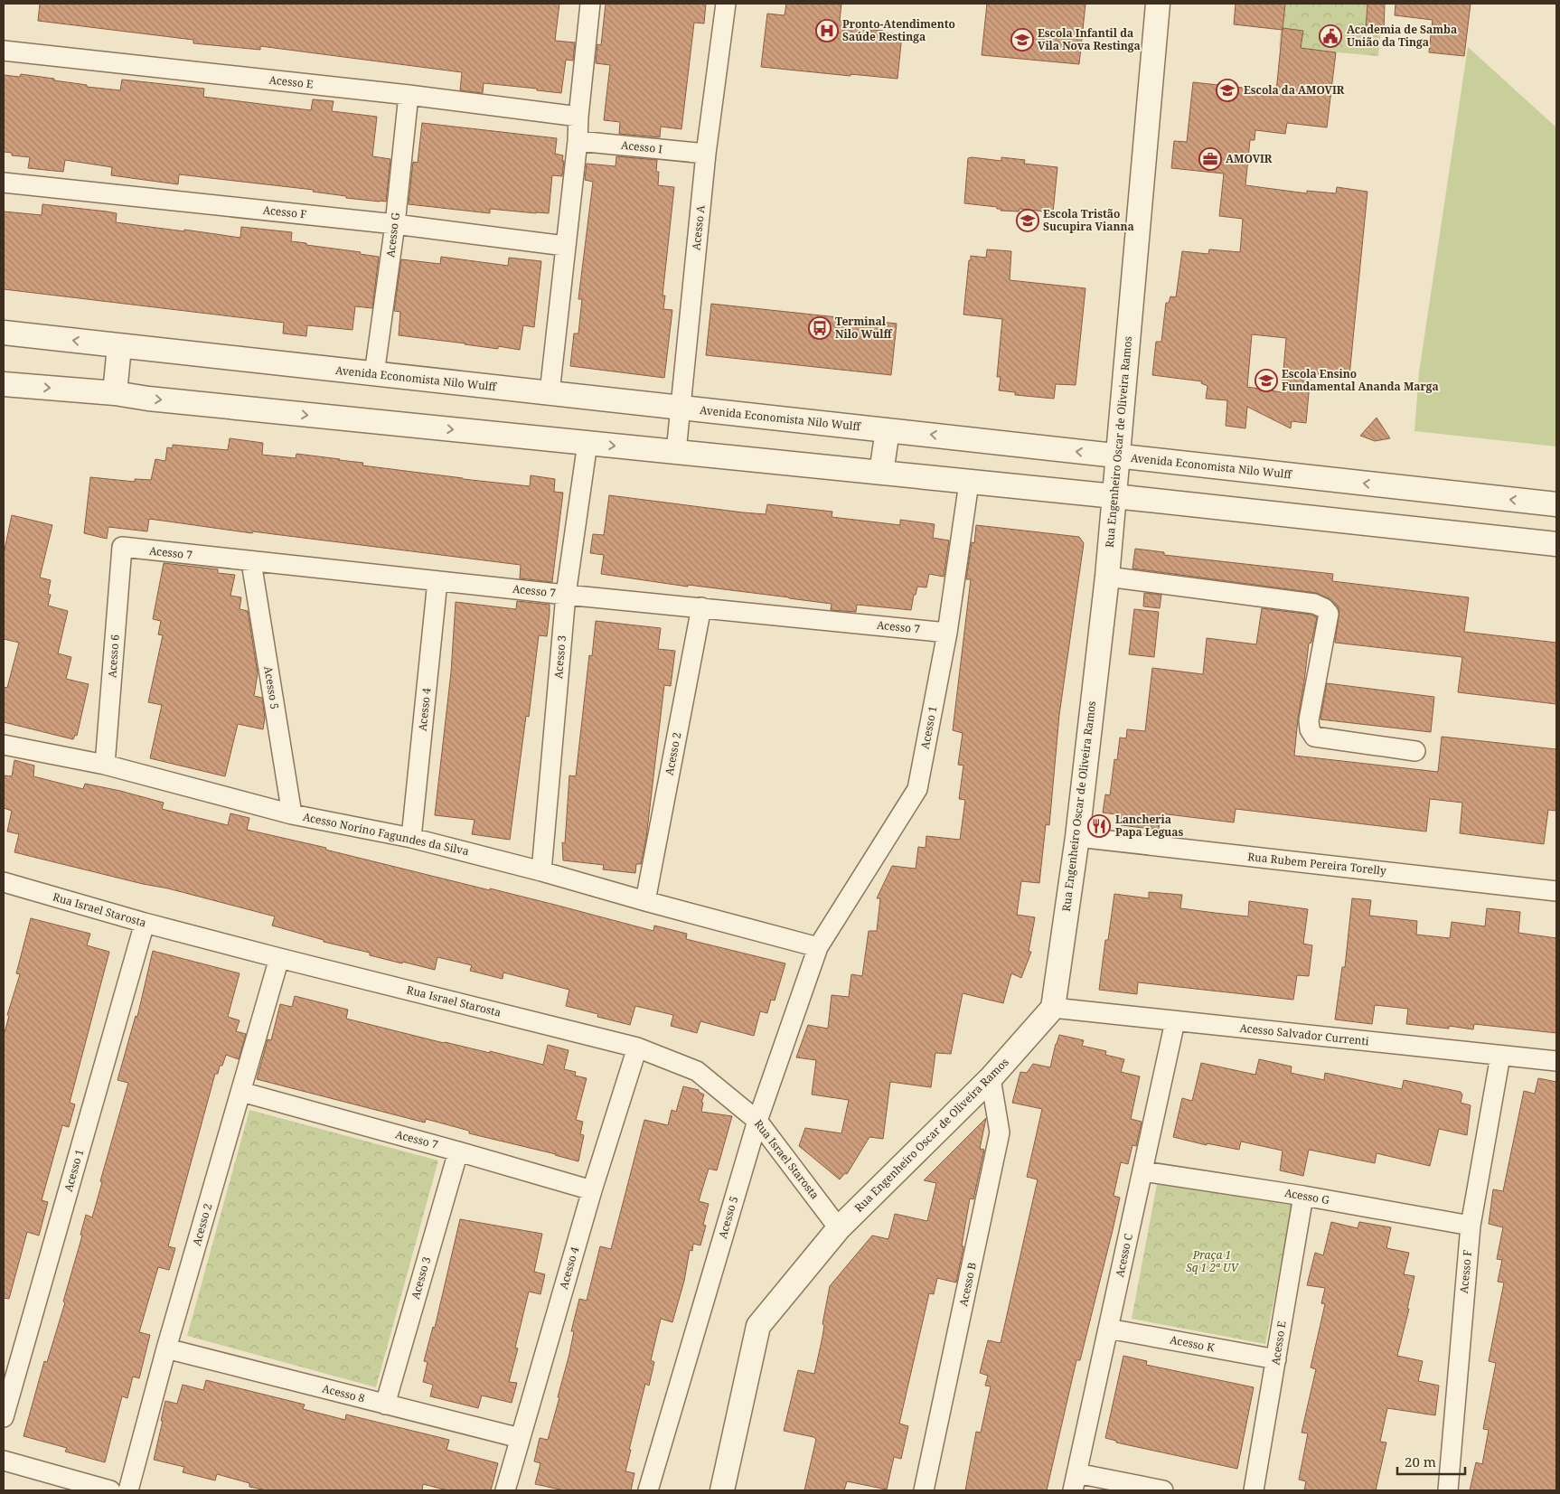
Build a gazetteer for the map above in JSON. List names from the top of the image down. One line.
{"streets":{"street":["Acesso E","Acesso I","Acesso F","Acesso A","Acesso G","Avenida Economista Nilo Wulff","Rua Engenheiro Oscar de Oliveira Ramos","Acesso 7","Acesso 6","Acesso 3","Acesso 5","Acesso 4","Acesso 1","Acesso 2","Acesso Norino Fagundes da Silva","Rua Rubem Pereira Torelly","Rua Israel Starosta","Acesso Salvador Currenti","Acesso C","Acesso B","Acesso K","Acesso 8"]},"crossings":[["Acesso E","Acesso G"],["Acesso E","Acesso K"],["Acesso I","Acesso A"],["Acesso F","Acesso G"],["Acesso F","Acesso Salvador Currenti"],["Acesso A","Avenida Economista Nilo Wulff"],["Acesso G","Avenida Economista Nilo Wulff"],["Acesso G","Acesso C"],["Avenida Economista Nilo Wulff","Rua Engenheiro Oscar de Oliveira Ramos"],["Rua Engenheiro Oscar de Oliveira Ramos","Rua Rubem Pereira Torelly"],["Rua Engenheiro Oscar de Oliveira Ramos","Rua Israel Starosta"],["Rua Engenheiro Oscar de Oliveira Ramos","Acesso Salvador Currenti"],["Rua Engenheiro Oscar de Oliveira Ramos","Acesso B"],["Acesso 7","Acesso 6"],["Acesso 7","Acesso 3"],["Acesso 7","Acesso 5"],["Acesso 7","Acesso 4"],["Acesso 7","Acesso 1"],["Acesso 7","Acesso 2"],["Acesso 6","Acesso Norino Fagundes da Silva"],["Acesso 3","Acesso Norino Fagundes da Silva"],["Acesso 3","Acesso 8"],["Acesso 5","Acesso 1"],["Acesso 5","Acesso Norino Fagundes da Silva"],["Acesso 5","Rua Israel Starosta"],["Acesso 4","Acesso Norino Fagundes da Silva"],["Acesso 4","Rua Israel Starosta"],["Acesso 4","Acesso 8"],["Acesso 1","Acesso Norino Fagundes da Silva"],["Acesso 1","Rua Israel Starosta"],["Acesso 2","Acesso Norino Fagundes da Silva"],["Acesso 2","Rua Israel Starosta"],["Acesso 2","Acesso 8"],["Acesso Salvador Currenti","Acesso C"],["Acesso C","Acesso K"]],"parks":["Praça 1 Sq 1 2ª UV"],"places":{"hospital":["Pronto-Atendimento Saúde Restinga"],"public building":["Academia de Samba União da Tinga"],"school or university":["Escola Infantil da Vila Nova Restinga","Escola da AMOVIR","Escola Tristão Sucupira Vianna","Escola Ensino Fundamental Ananda Marga"],"office":["AMOVIR"],"bus stop":["Terminal Nilo Wulff"],"restaurant":["Lancheria Papa Leguas"]},"scale_bar":"20 m"}
